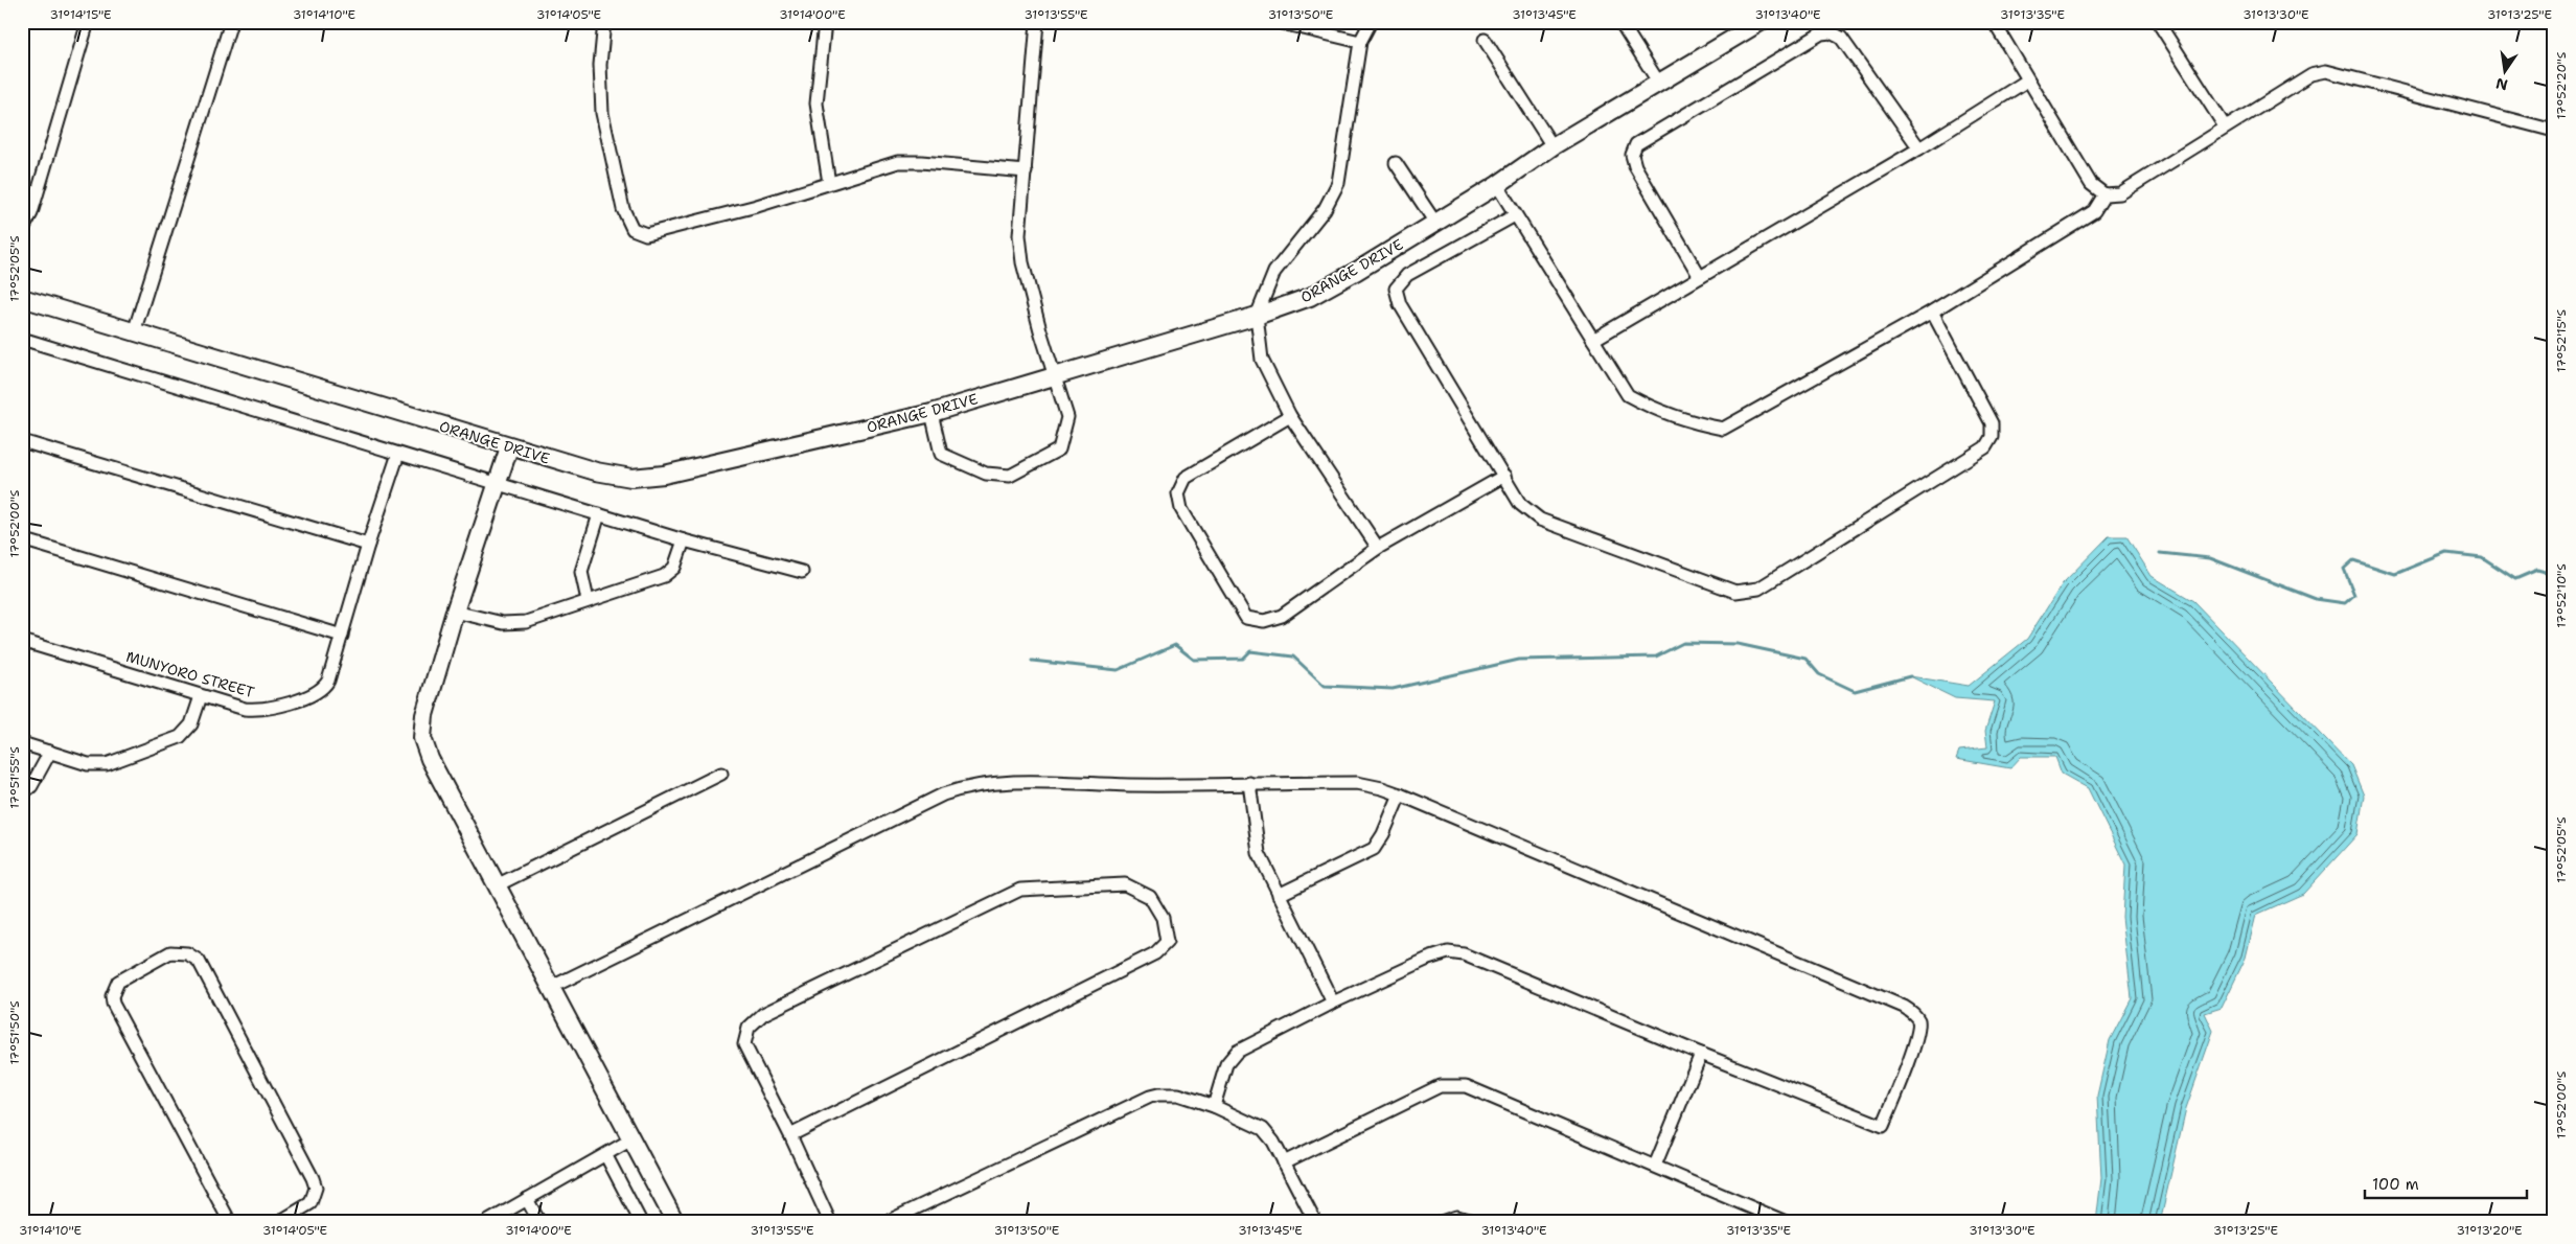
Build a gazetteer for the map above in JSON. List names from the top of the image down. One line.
{"streets":{"street":["ORANGE DRIVE","MUNYORO STREET"]},"scale_bar":"100 m","north":"bottom","coordinates":["31°14'15\"E","31°14'10\"E","31°14'05\"E","31°14'00\"E","31°13'55\"E","31°13'50\"E","31°13'45\"E","31°13'40\"E","31°13'35\"E","31°13'30\"E","31°13'25\"E","17°52'20\"S","17°52'05\"S","17°52'15\"S","17°52'00\"S","17°52'10\"S","17°51'55\"S","17°51'50\"S","31°13'20\"E"]}
